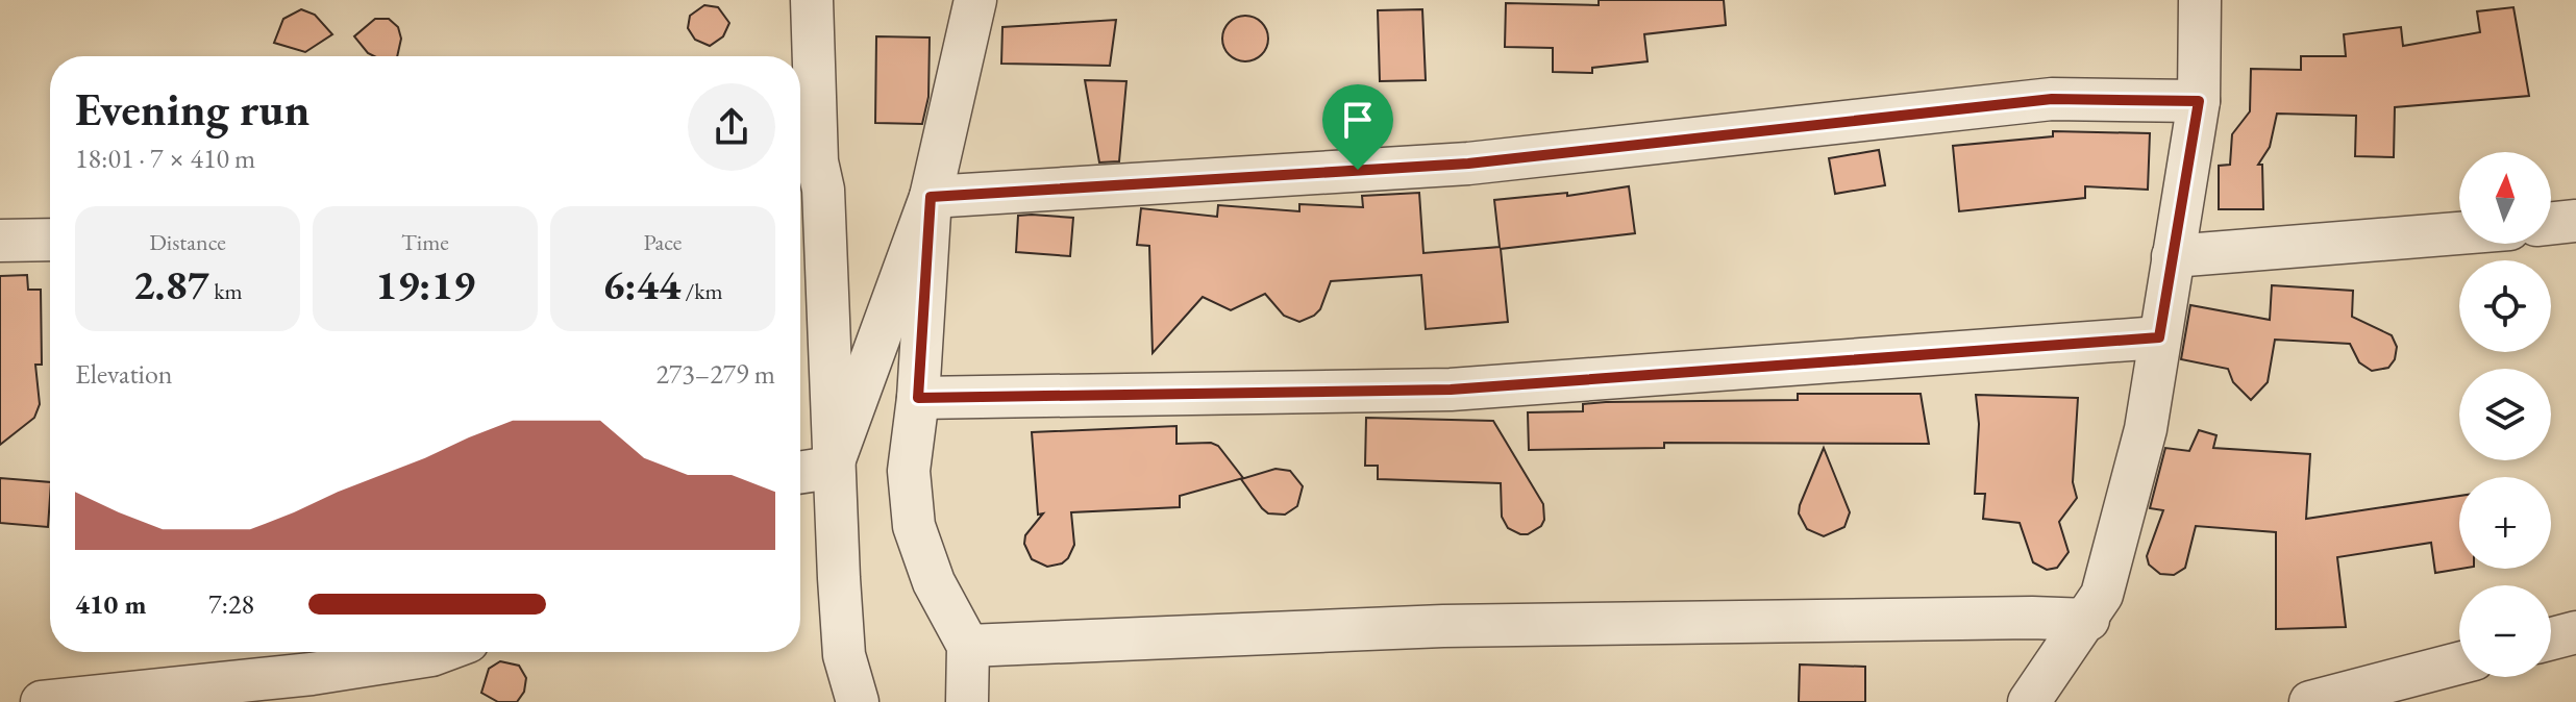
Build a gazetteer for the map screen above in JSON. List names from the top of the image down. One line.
{"north":"top","page":{"heading":["Evening run","18:01 · 7 × 410 m"],"map_buttons":["+","−"],"stats":[["Distance","2.87 km"],["Time","19:19"],["Pace","6:44 /km"]],"chart":["Elevation","273–279 m"],"list":[{"name":"410 m","note":"7:28"}]}}
